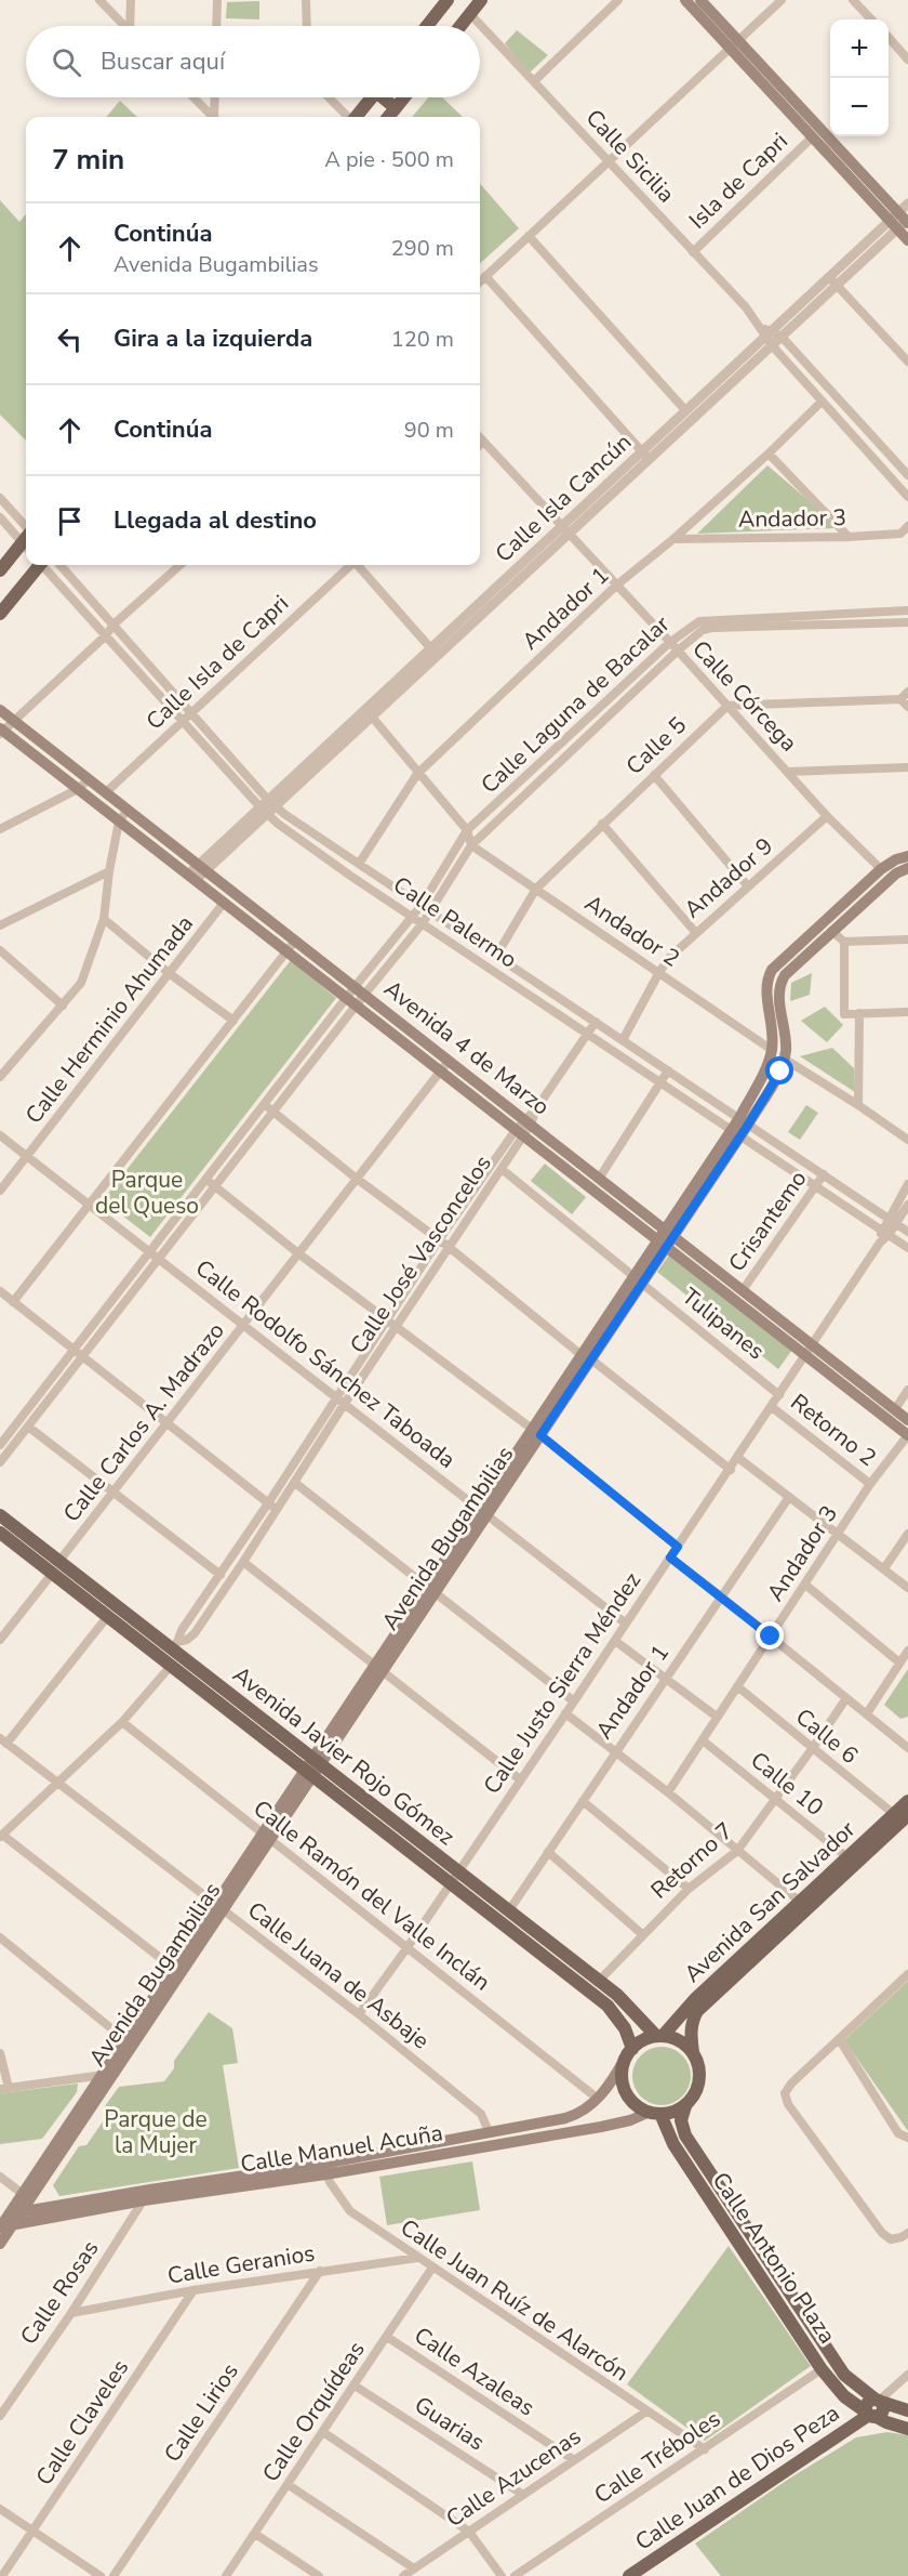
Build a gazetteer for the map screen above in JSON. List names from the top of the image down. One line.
{"streets":{"main road":["Avenida 4 de Marzo","Avenida Bugambilias","Avenida Javier Rojo Gómez","Avenida San Salvador","Calle Manuel Acuña","Calle Antonio Plaza","Calle Juan de Dios Peza"],"street":["Calle Sicilia","Isla de Capri","Calle Isla Cancún","Andador 3","Andador 1","Calle Isla de Capri","Calle Córcega","Calle Laguna de Bacalar","Calle 5","Andador 9","Calle Palermo","Andador 2","Calle Herminio Ahumada","Crisantemo","Calle José Vasconcelos","Tulipanes","Calle Rodolfo Sánchez Taboada","Calle Carlos A. Madrazo","Retorno 2","Calle Justo Sierra Méndez","Calle 6","Calle 10","Retorno 7","Calle Ramón del Valle Inclán","Calle Juana de Asbaje","Calle Geranios","Calle Rosas","Calle Juan Ruíz de Alarcón","Calle Azaleas","Calle Orquídeas","Calle Lirios","Calle Claveles","Guarias","Calle Tréboles","Calle Azucenas"]},"crossings":[["Calle Sicilia","Isla de Capri"],["Calle Sicilia","Calle Isla Cancún"],["Calle Sicilia","Andador 1"],["Calle Isla Cancún","Calle Córcega"],["Calle Isla Cancún","Calle Palermo"],["Calle Isla Cancún","Avenida 4 de Marzo"],["Andador 3","Andador 1"],["Andador 3","Avenida 4 de Marzo"],["Andador 3","Retorno 2"],["Andador 3","Calle 6"],["Andador 3","Calle 10"],["Andador 1","Calle Córcega"],["Andador 1","Calle Palermo"],["Andador 1","Avenida Javier Rojo Gómez"],["Calle Isla de Capri","Calle Palermo"],["Calle Isla de Capri","Avenida 4 de Marzo"],["Calle Córcega","Calle Laguna de Bacalar"],["Calle Córcega","Calle 5"],["Calle Córcega","Andador 9"],["Calle Córcega","Avenida Bugambilias"],["Calle Laguna de Bacalar","Calle Palermo"],["Calle Laguna de Bacalar","Andador 2"],["Calle Laguna de Bacalar","Avenida 4 de Marzo"],["Calle 5","Calle Palermo"],["Calle 5","Andador 2"],["Andador 9","Calle Palermo"],["Andador 9","Andador 2"],["Calle Palermo","Crisantemo"],["Calle Palermo","Calle José Vasconcelos"],["Calle Palermo","Avenida Bugambilias"],["Calle Palermo","Calle Justo Sierra Méndez"],["Andador 2","Avenida Bugambilias"],["Calle Herminio Ahumada","Avenida 4 de Marzo"],["Calle Herminio Ahumada","Calle Rodolfo Sánchez Taboada"],["Avenida 4 de Marzo","Crisantemo"],["Avenida 4 de Marzo","Calle José Vasconcelos"],["Avenida 4 de Marzo","Calle Carlos A. Madrazo"],["Avenida 4 de Marzo","Avenida Bugambilias"],["Avenida 4 de Marzo","Calle Justo Sierra Méndez"],["Calle José Vasconcelos","Tulipanes"],["Calle José Vasconcelos","Calle Rodolfo Sánchez Taboada"],["Calle José Vasconcelos","Avenida Javier Rojo Gómez"],["Tulipanes","Avenida Bugambilias"],["Tulipanes","Calle Justo Sierra Méndez"],["Calle Rodolfo Sánchez Taboada","Calle Carlos A. Madrazo"],["Calle Rodolfo Sánchez Taboada","Avenida Bugambilias"],["Calle Rodolfo Sánchez Taboada","Calle Justo Sierra Méndez"],["Calle Carlos A. Madrazo","Avenida Javier Rojo Gómez"],["Retorno 2","Calle Justo Sierra Méndez"],["Avenida Bugambilias","Avenida Javier Rojo Gómez"],["Avenida Bugambilias","Calle Ramón del Valle Inclán"],["Avenida Bugambilias","Calle Juana de Asbaje"],["Avenida Bugambilias","Calle Manuel Acuña"],["Calle Justo Sierra Méndez","Avenida Javier Rojo Gómez"],["Calle Justo Sierra Méndez","Calle Ramón del Valle Inclán"],["Calle Justo Sierra Méndez","Calle Juana de Asbaje"],["Calle 6","Retorno 7"],["Calle 6","Avenida San Salvador"],["Avenida Javier Rojo Gómez","Retorno 7"],["Avenida Javier Rojo Gómez","Avenida San Salvador"],["Avenida Javier Rojo Gómez","Calle Manuel Acuña"],["Avenida Javier Rojo Gómez","Calle Antonio Plaza"],["Calle 10","Retorno 7"],["Calle 10","Avenida San Salvador"],["Calle Ramón del Valle Inclán","Calle Manuel Acuña"],["Avenida San Salvador","Calle Manuel Acuña"],["Avenida San Salvador","Calle Antonio Plaza"],["Calle Juana de Asbaje","Calle Manuel Acuña"],["Calle Manuel Acuña","Calle Antonio Plaza"],["Calle Manuel Acuña","Calle Rosas"],["Calle Manuel Acuña","Calle Juan Ruíz de Alarcón"],["Calle Antonio Plaza","Calle Tréboles"],["Calle Antonio Plaza","Calle Juan de Dios Peza"],["Calle Geranios","Calle Rosas"],["Calle Geranios","Calle Juan Ruíz de Alarcón"],["Calle Geranios","Calle Lirios"],["Calle Geranios","Calle Claveles"],["Calle Juan Ruíz de Alarcón","Calle Orquídeas"],["Calle Juan Ruíz de Alarcón","Calle Tréboles"],["Calle Juan Ruíz de Alarcón","Calle Azucenas"],["Calle Azaleas","Calle Orquídeas"],["Calle Azaleas","Calle Azucenas"],["Calle Orquídeas","Guarias"],["Guarias","Calle Azucenas"]],"parks":["Parque del Queso","Parque de la Mujer"],"page":{"map_buttons":["+","−"],"search":"Buscar aquí","heading":["7 min","A pie · 500 m"],"list":[["Continúa","Avenida Bugambilias","290 m"],["Gira a la izquierda","120 m"],["Continúa","90 m"],"Llegada al destino"]}}
